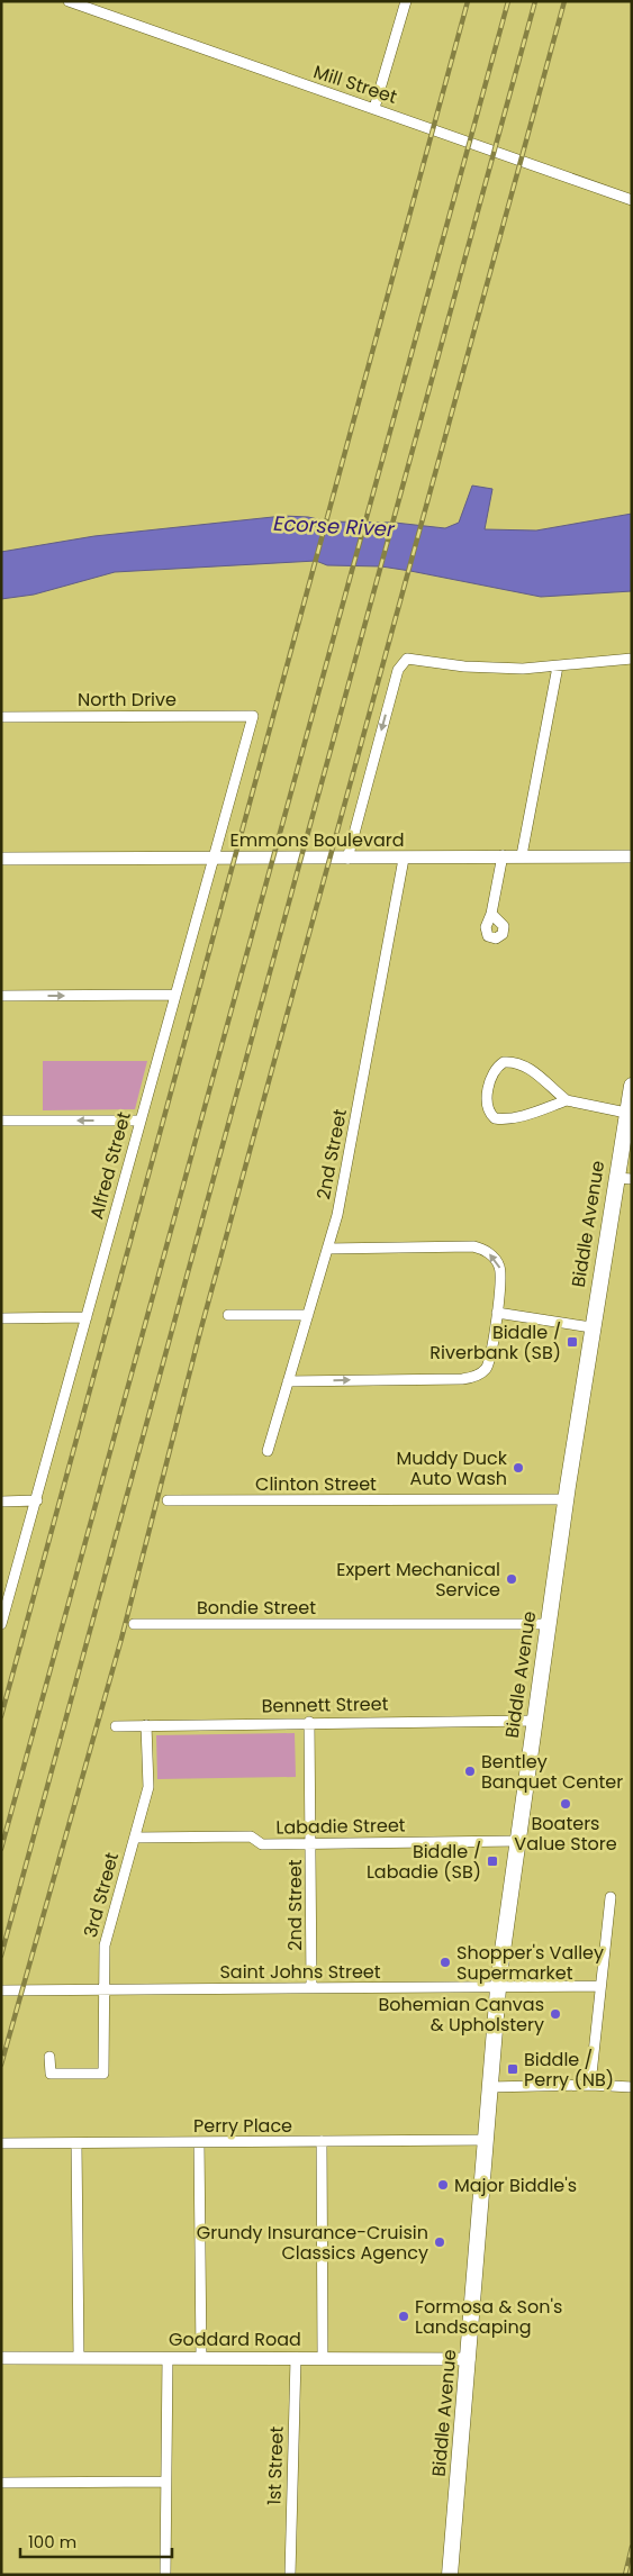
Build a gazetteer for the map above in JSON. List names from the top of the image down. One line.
{"streets":{"main road":["Biddle Avenue"],"street":["Mill Street","North Drive","Emmons Boulevard","2nd Street","Alfred Street","Clinton Street","Bondie Street","Bennett Street","Labadie Street","3rd Street","Saint Johns Street","Perry Place","Goddard Road","1st Street"]},"crossings":[["North Drive","Alfred Street"],["Emmons Boulevard","2nd Street"],["Emmons Boulevard","Alfred Street"],["2nd Street","Bennett Street"],["2nd Street","Labadie Street"],["2nd Street","Saint Johns Street"],["Biddle Avenue","Clinton Street"],["Biddle Avenue","Bondie Street"],["Biddle Avenue","Bennett Street"],["Biddle Avenue","Labadie Street"],["Biddle Avenue","Saint Johns Street"],["Biddle Avenue","Perry Place"],["Biddle Avenue","Goddard Road"],["Bennett Street","3rd Street"],["Labadie Street","3rd Street"],["3rd Street","Saint Johns Street"],["Goddard Road","1st Street"]],"water":["Ecorse River"],"places":{"transit":["Biddle / Riverbank (SB)","Biddle / Labadie (SB)","Biddle / Perry (NB)"],"other":["Muddy Duck Auto Wash","Expert Mechanical Service","Bentley Banquet Center","Boaters Value Store","Shopper's Valley Supermarket","Bohemian Canvas & Upholstery","Major Biddle's","Grundy Insurance-Cruisin Classics Agency","Formosa & Son's Landscaping"]},"scale_bar":"100 m"}
